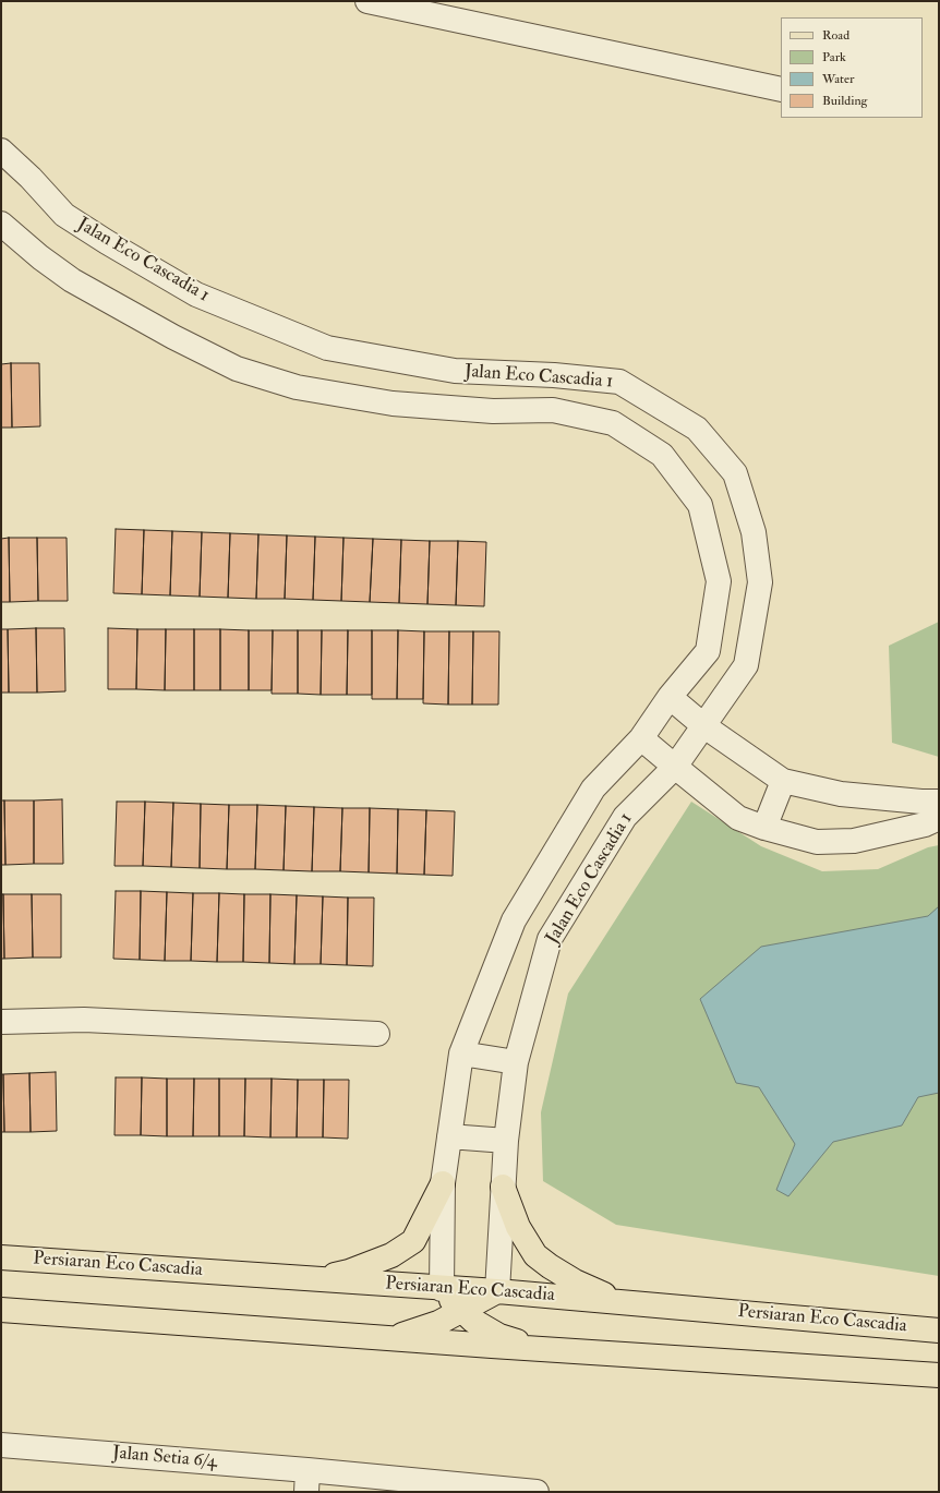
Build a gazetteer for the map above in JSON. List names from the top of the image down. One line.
{"streets":{"main road":["Persiaran Eco Cascadia"],"street":["Jalan Eco Cascadia 1","Jalan Setia 6/4"]},"crossings":[["Jalan Eco Cascadia 1","Persiaran Eco Cascadia"]],"legend":["Road","Park","Water","Building"]}
